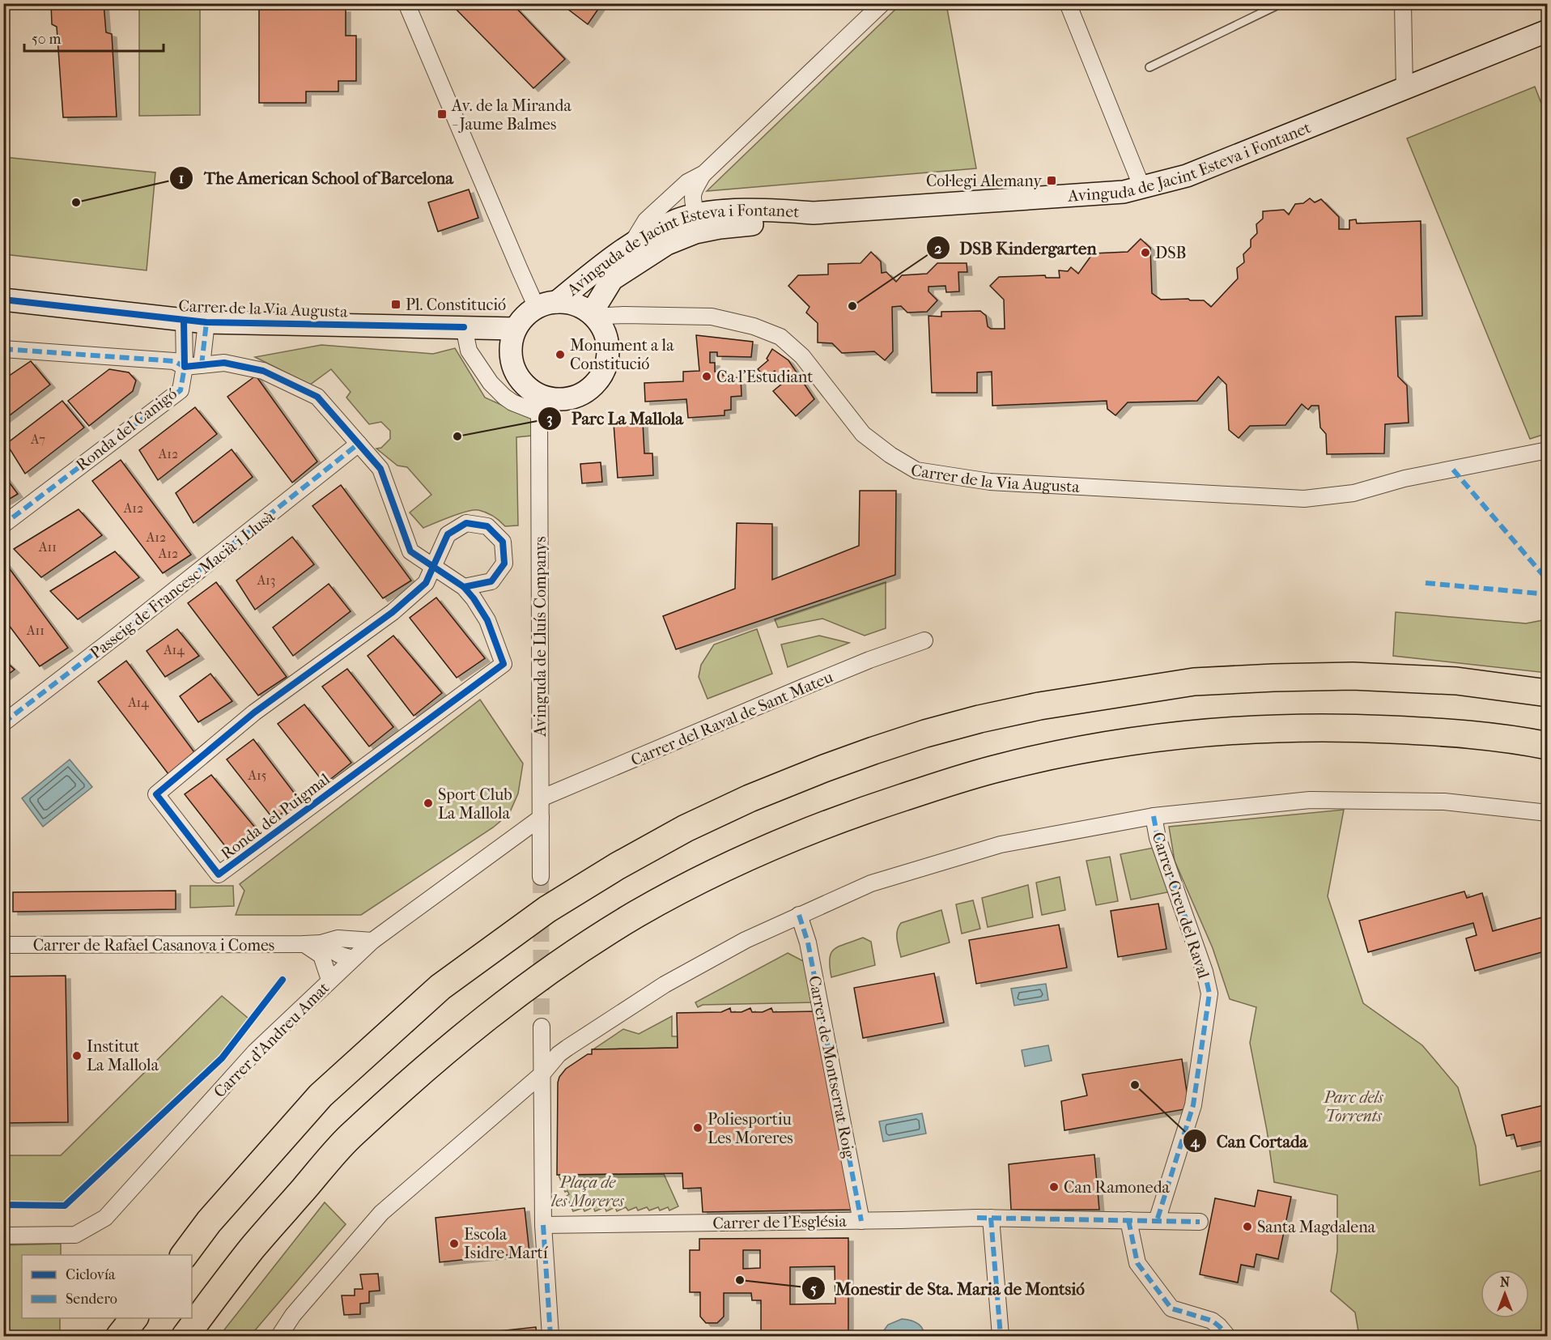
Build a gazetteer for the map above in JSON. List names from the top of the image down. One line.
{"streets":{"street":["Avinguda de Jacint Esteva i Fontanet","Carrer de la Via Augusta","Ronda del Canigó","Passeig de Francesc Macià i Llusà","Avinguda de Lluís Companys","Carrer del Raval de Sant Mateu","Ronda del Puigmal","Carrer Creu del Raval","Carrer de Rafael Casanova i Comes","Carrer d'Andreu Amat","Carrer de Montserrat Roig","Carrer de l'Església"]},"crossings":[["Avinguda de Jacint Esteva i Fontanet","Carrer de la Via Augusta"],["Avinguda de Jacint Esteva i Fontanet","Avinguda de Lluís Companys"],["Carrer de la Via Augusta","Avinguda de Lluís Companys"],["Avinguda de Lluís Companys","Carrer del Raval de Sant Mateu"],["Avinguda de Lluís Companys","Carrer d'Andreu Amat"],["Carrer Creu del Raval","Carrer de l'Església"],["Carrer de Rafael Casanova i Comes","Carrer d'Andreu Amat"],["Carrer de Montserrat Roig","Carrer de l'Església"]],"parks":["Parc dels Torrents","Plaça de les Moreres"],"places":{"transit":["Av. de la Miranda - Jaume Balmes","Col·legi Alemany","Pl. Constitució"],"other":["The American School of Barcelona","DSB","DSB Kindergarten","Monument a la Constitució","Ca l'Estudiant","Parc La Mallola","Sport Club La Mallola","Institut La Mallola","Can Cortada","Poliesportiu Les Moreres","Can Ramoneda","Santa Magdalena","Escola Isidre Martí","Monestir de Sta. Maria de Montsió"]},"house_numbers":["A7","A12","A12","A12","A11","A12","A13","A11","A14","A14","A15"],"legend":["Ciclovía","Sendero"],"scale_bar":"50 m","north":"top"}
